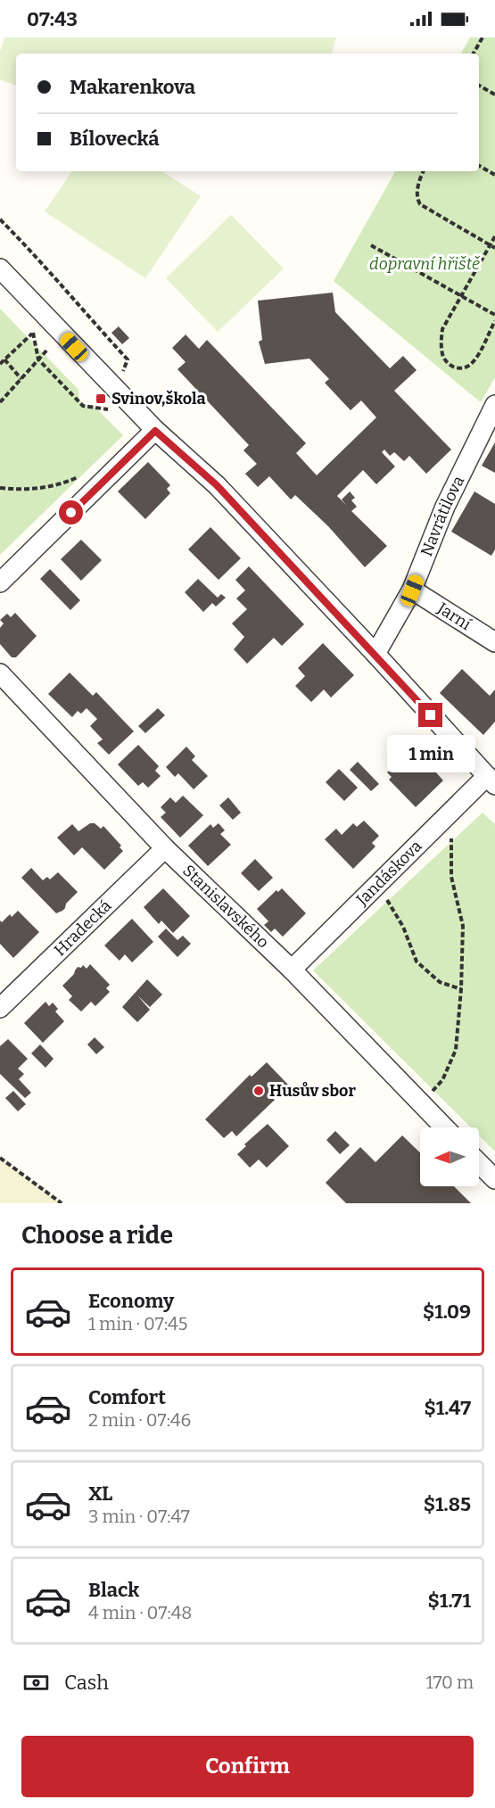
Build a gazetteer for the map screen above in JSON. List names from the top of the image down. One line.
{"streets":{"street":["Navrátilova","Jarní","Jandáskova","Stanislavského","Hradecká"]},"crossings":[["Navrátilova","Jarní"],["Jandáskova","Stanislavského"],["Stanislavského","Hradecká"]],"parks":["dopravní hřiště"],"places":{"transit":["Svinov,škola"],"other":["Husův sbor"]},"north":"left","page":{"status":"07:43","banner":["Makarenkova","Bílovecká"],"bubble":"1 min","heading":"Choose a ride","list":[{"name":"Economy","note":"1 min · 07:45","value":"$1.09"},{"name":"Comfort","note":"2 min · 07:46","value":"$1.47"},{"name":"XL","note":"3 min · 07:47","value":"$1.85"},{"name":"Black","note":"4 min · 07:48","value":"$1.71"}],"pay":["Cash","170 m"],"buttons":"Confirm"}}
